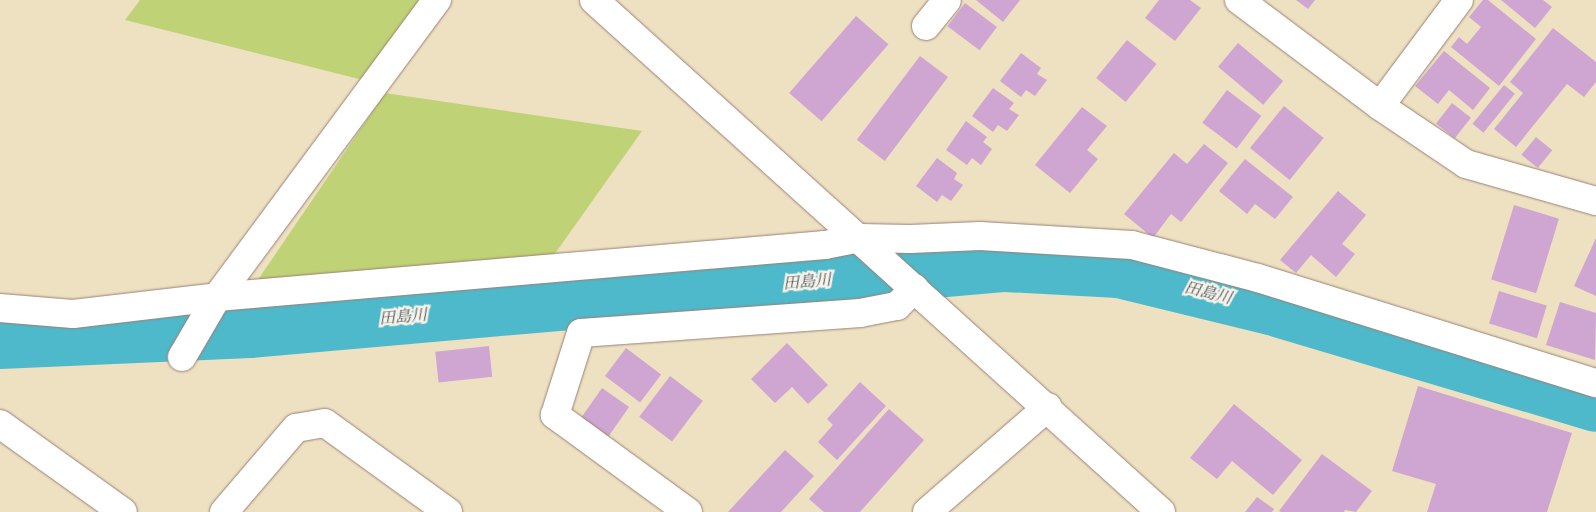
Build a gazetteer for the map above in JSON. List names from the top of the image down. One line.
{"water":["田島川"]}
